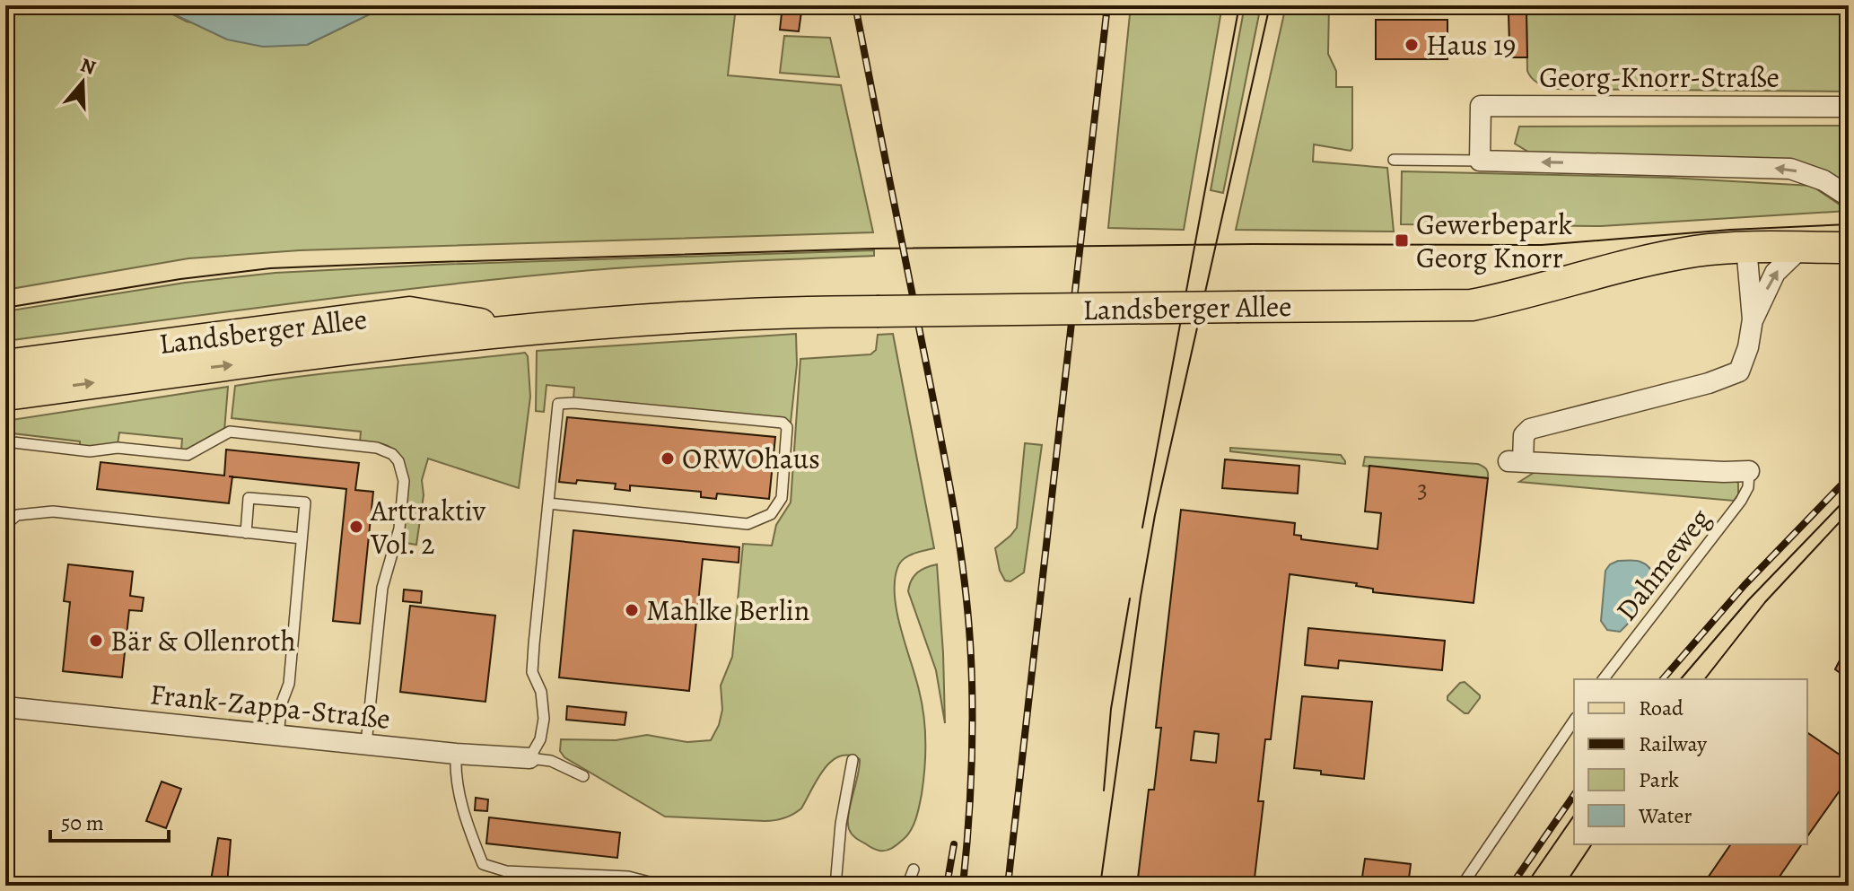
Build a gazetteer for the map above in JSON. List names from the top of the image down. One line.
{"streets":{"main road":["Landsberger Allee"],"street":["Georg-Knorr-Straße","Frank-Zappa-Straße"],"lane":["Dahmeweg"]},"places":{"other":["Haus 19","ORWOhaus","Arttraktiv Vol. 2","Mahlke Berlin","Bär & Ollenroth"],"transit":["Gewerbepark Georg Knorr"]},"house_numbers":["3"],"legend":["Road","Railway","Park","Water"],"scale_bar":"50 m","north":"top"}
